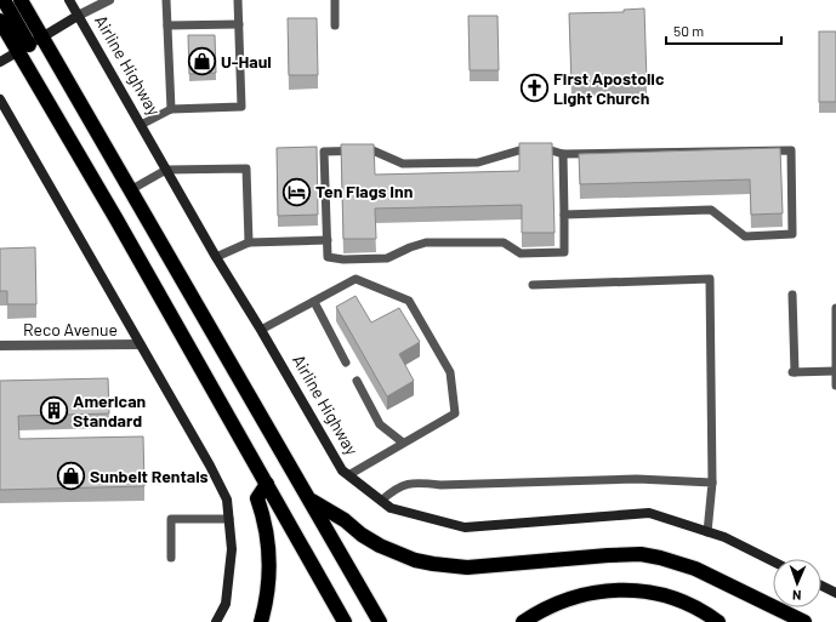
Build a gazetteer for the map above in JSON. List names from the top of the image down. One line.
{"streets":{"street":["Airline Highway","Reco Avenue"]},"places":{"shop":["U-Haul","Sunbelt Rentals"],"church":["First Apostolic Light Church"],"hotel":["Ten Flags Inn"],"building":["American Standard"]},"scale_bar":"50 m","north":"bottom"}
